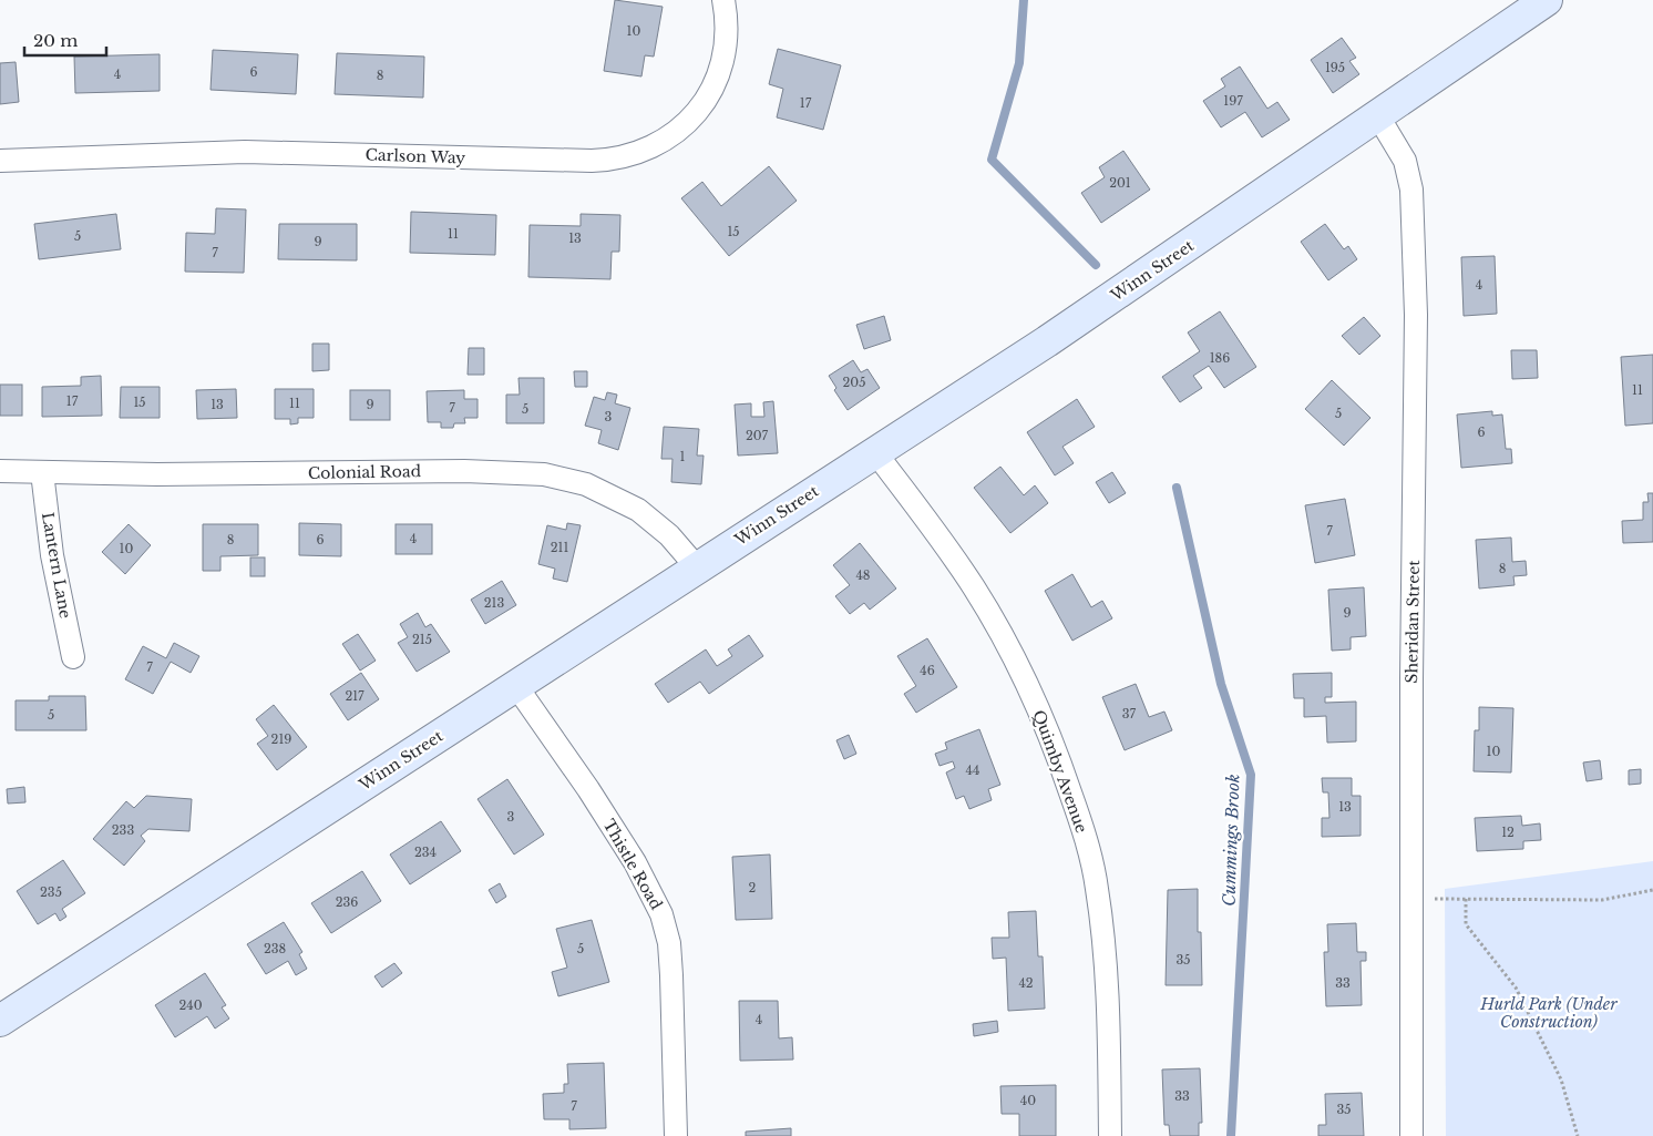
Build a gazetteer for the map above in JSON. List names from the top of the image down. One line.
{"streets":{"main road":["Winn Street"],"street":["Carlson Way","Colonial Road","Lantern Lane","Sheridan Street","Quimby Avenue","Thistle Road"]},"crossings":[["Winn Street","Colonial Road"],["Winn Street","Sheridan Street"],["Winn Street","Quimby Avenue"],["Winn Street","Thistle Road"],["Colonial Road","Lantern Lane"]],"water":["Cummings Brook"],"parks":["Hurld Park (Under Construction)"],"house_numbers":["10","195","6","4","8","197","17","201","15","11","5","13","9","7","4","186","205","11","17","15","11","13","9","7","5","5","3","6","207","1","7","4","8","6","211","10","8","48","213","9","215","7","46","217","37","5","219","10","44","13","3","233","12","234","2","235","236","238","5","35","42","33","240","4","33","40","7","35"],"scale_bar":"20 m"}
